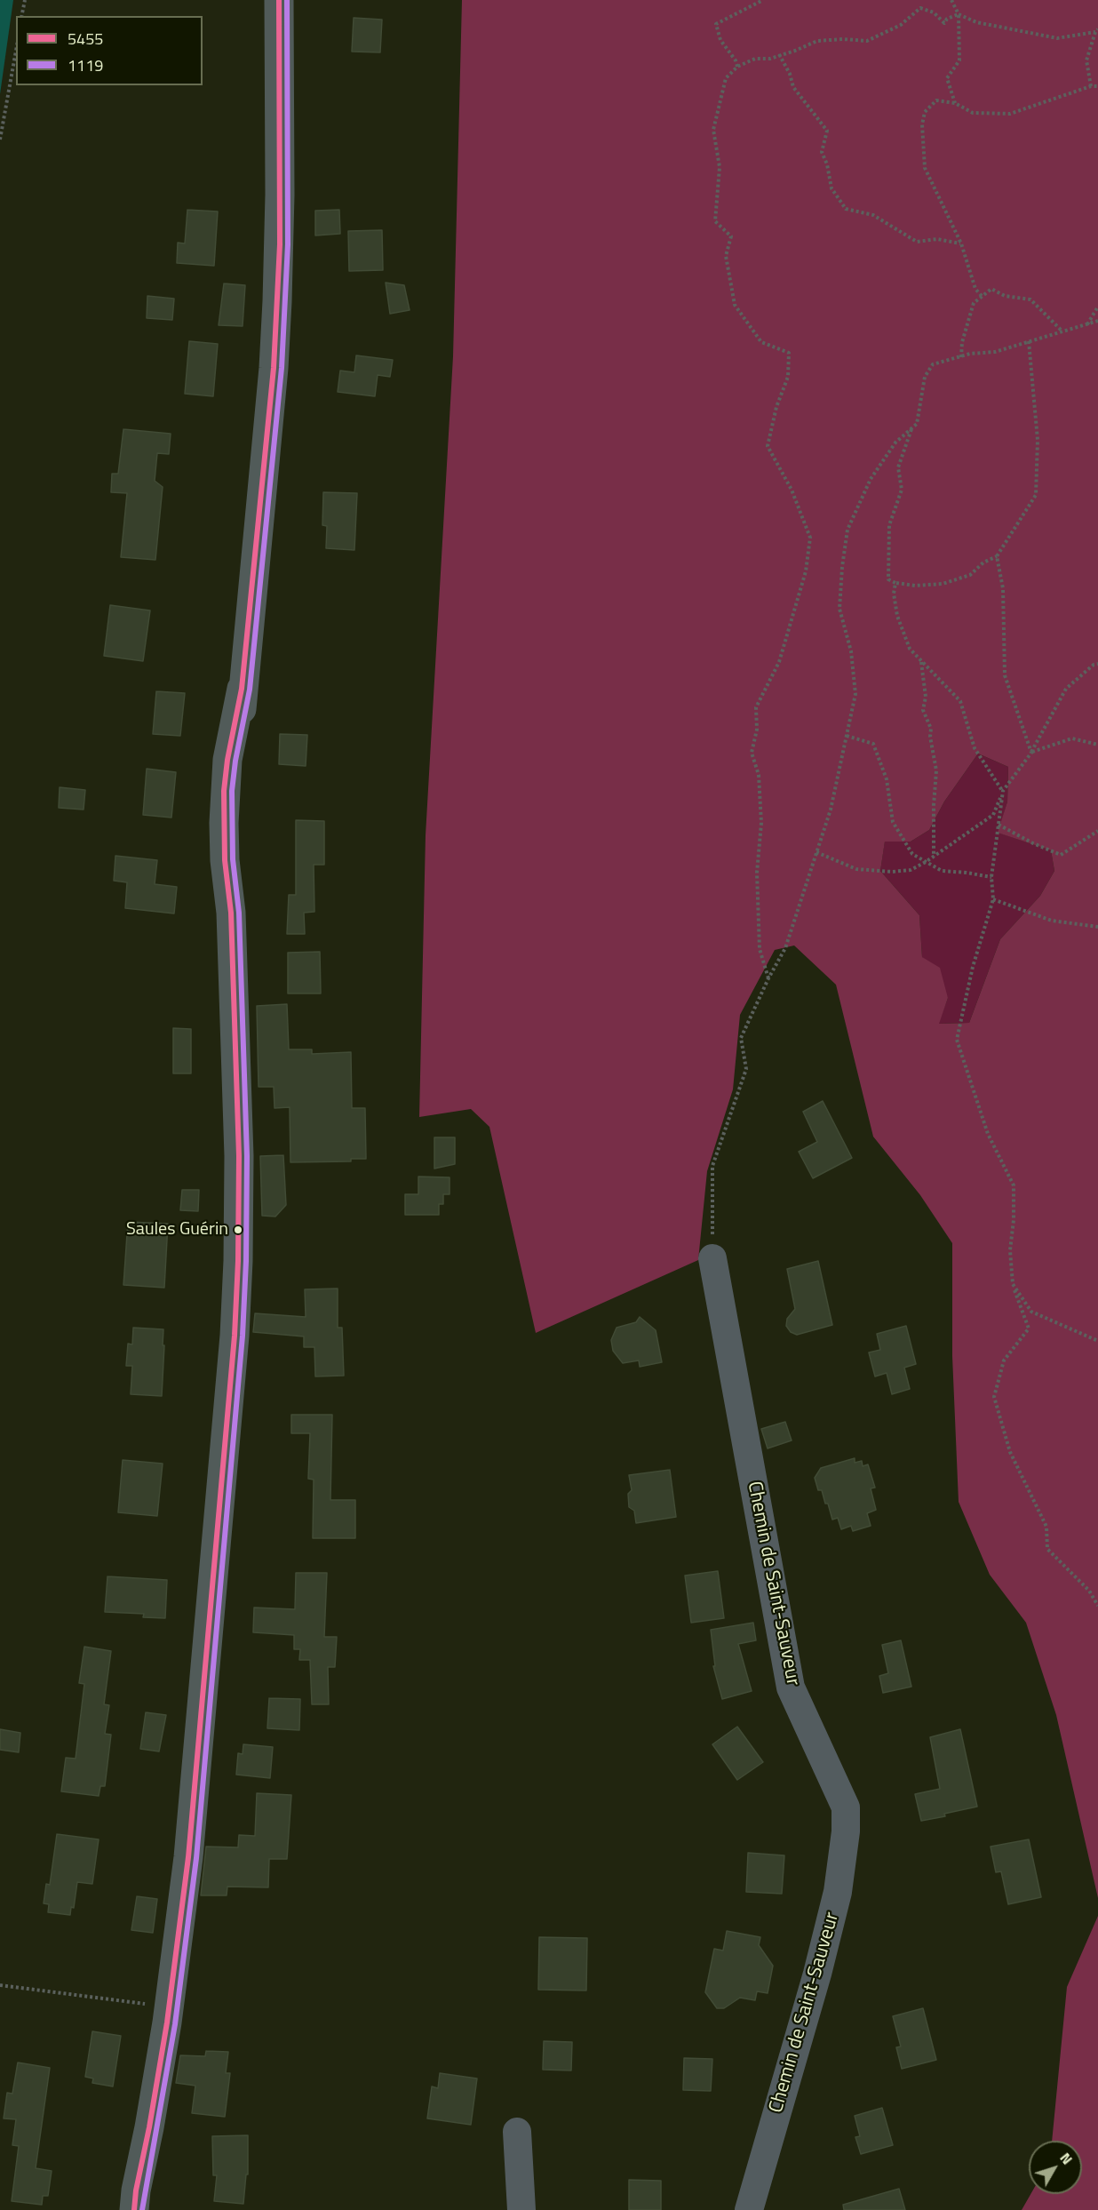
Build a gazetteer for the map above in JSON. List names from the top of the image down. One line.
{"streets":{"street":["Chemin de Saint-Sauveur"]},"places":["Saules Guérin"],"lines":["transit line 5455","transit line 1119"],"legend":["5455","1119"],"north":"top right"}
